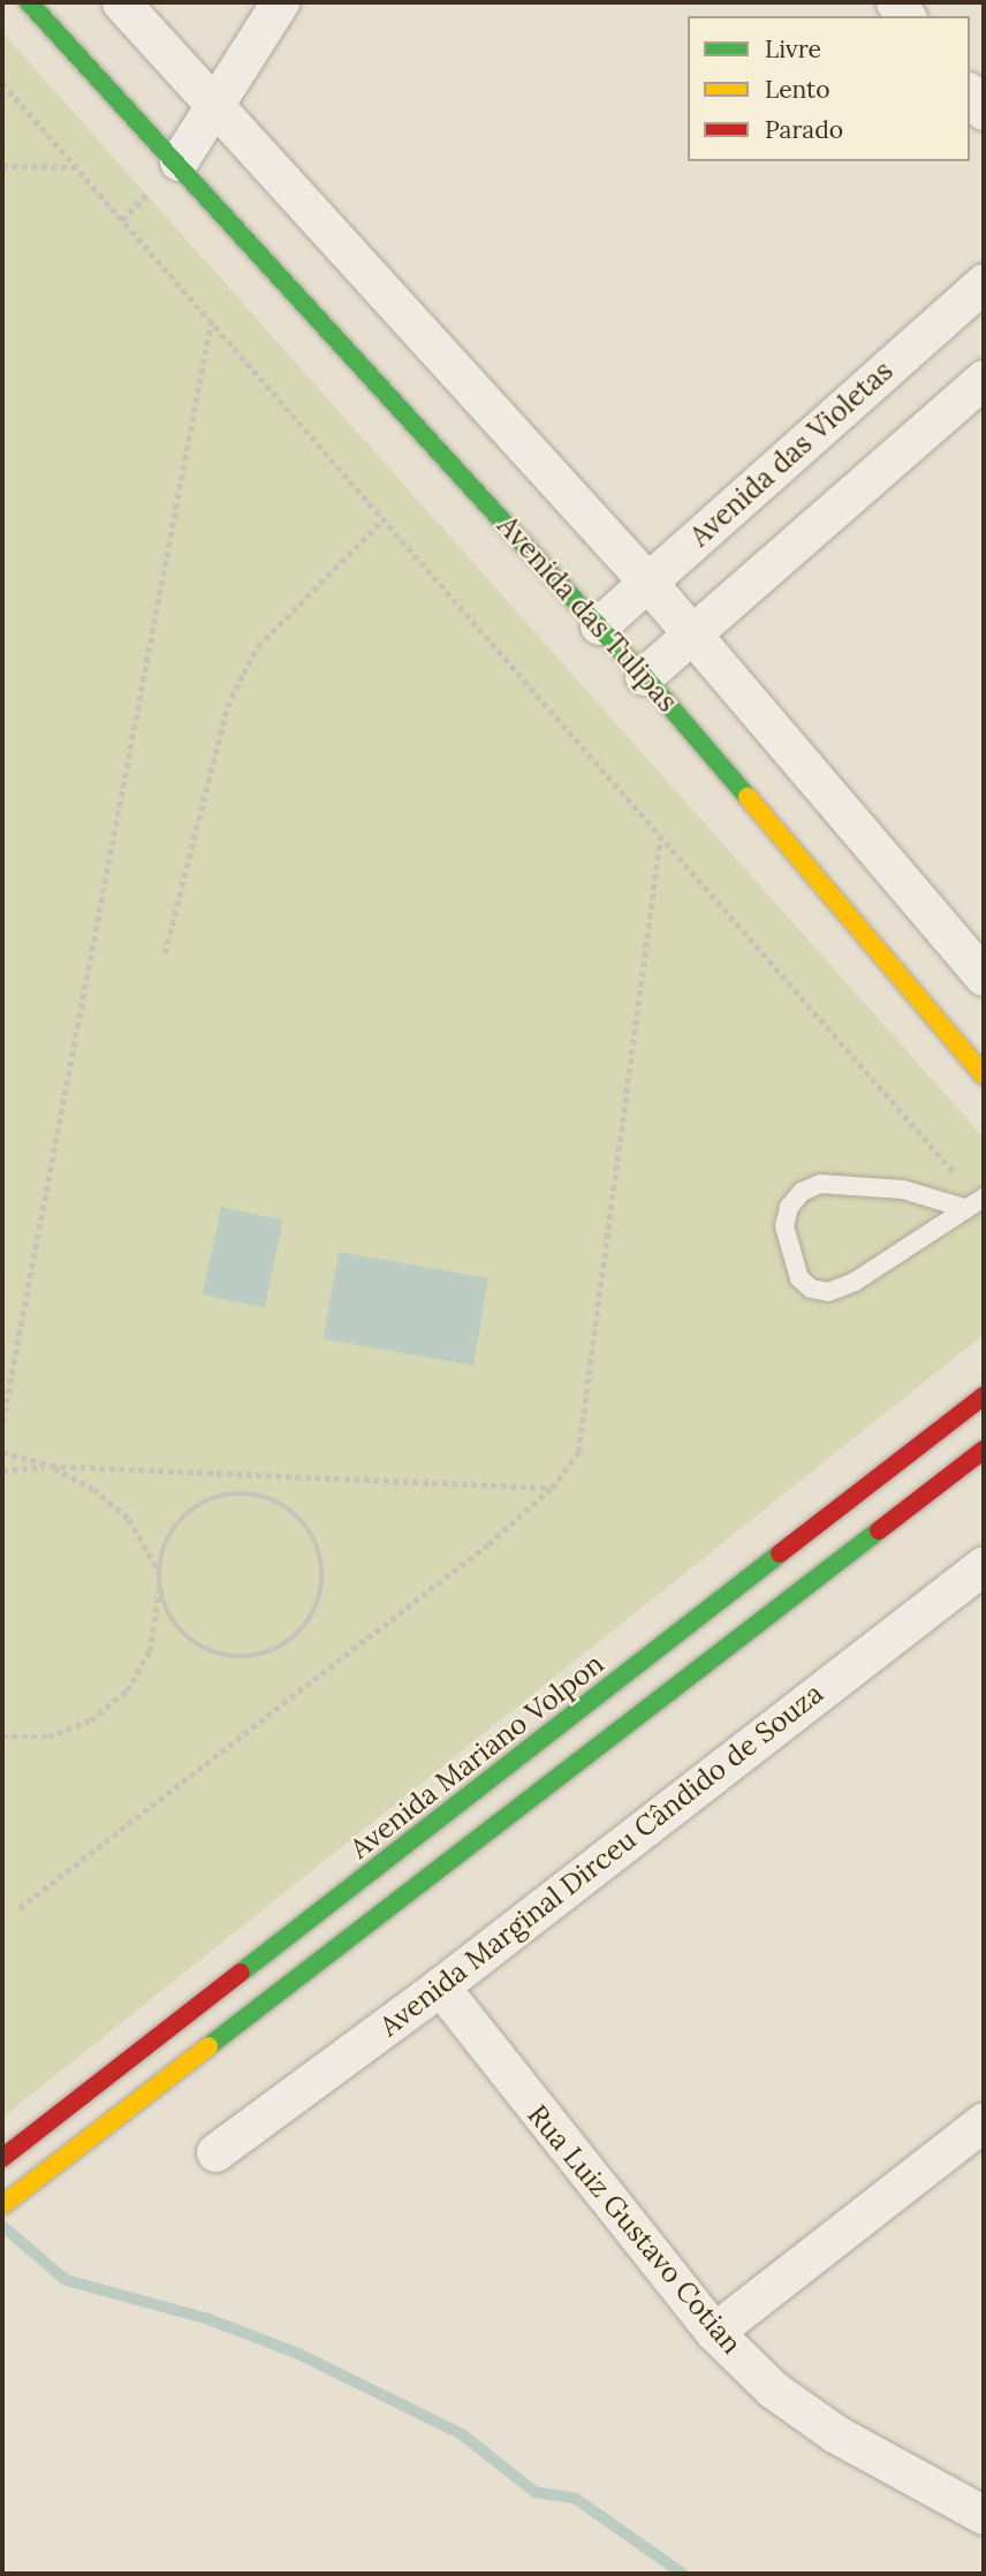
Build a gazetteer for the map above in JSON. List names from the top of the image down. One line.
{"streets":{"main road":["Avenida das Tulipas","Avenida Mariano Volpon"],"street":["Avenida das Violetas","Avenida Marginal Dirceu Cândido de Souza","Rua Luiz Gustavo Cotian"]},"crossings":[["Avenida das Violetas","Avenida das Tulipas"],["Avenida Marginal Dirceu Cândido de Souza","Rua Luiz Gustavo Cotian"]],"legend":["Livre","Lento","Parado"]}
